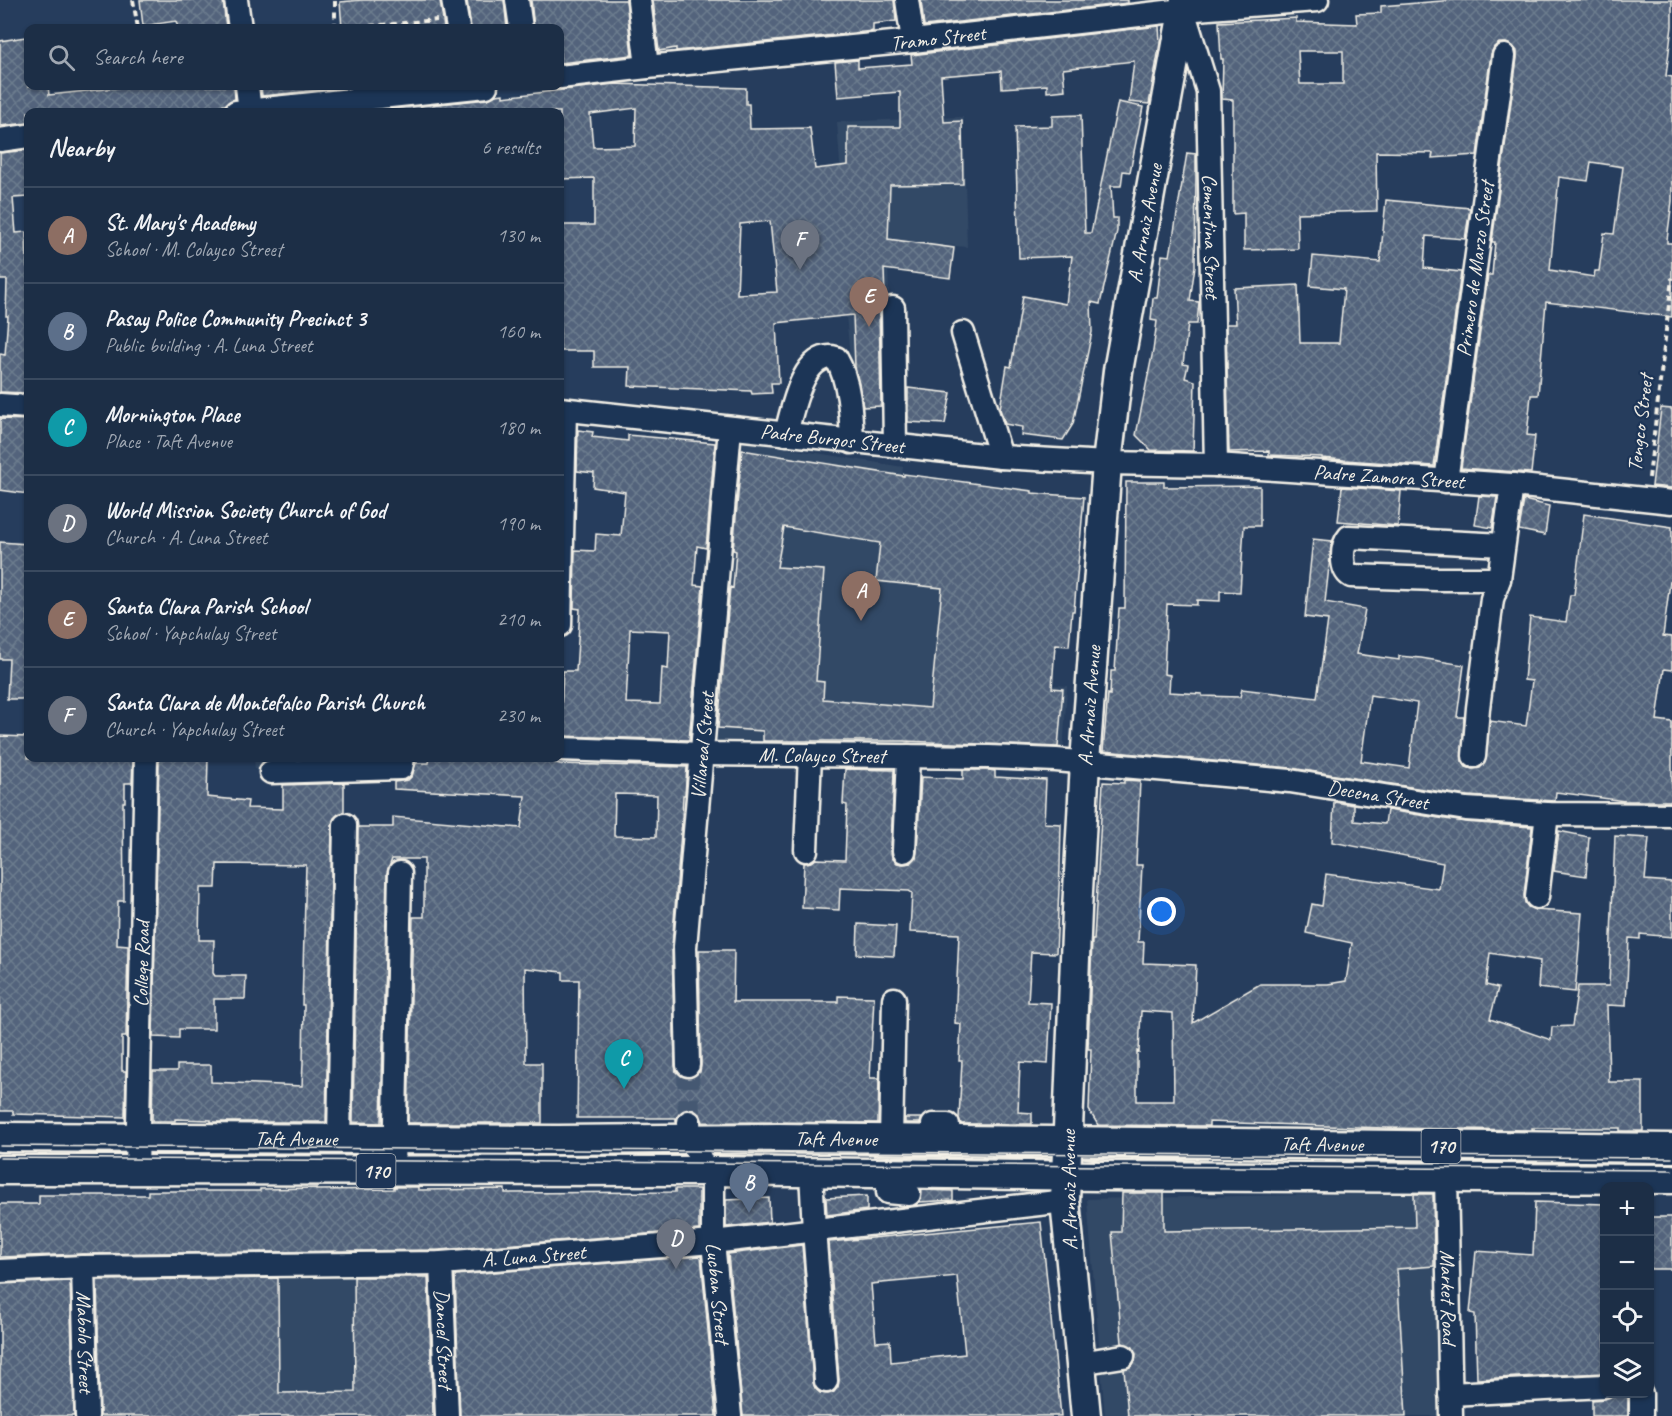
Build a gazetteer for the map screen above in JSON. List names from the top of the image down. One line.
{"streets":{"main road":["A. Arnaiz Avenue","Taft Avenue","170"],"street":["Tramo Street","Cementina Street","Primero de Marzo Street","Padre Burgos Street","Padre Zamora Street","Villareal Street","M. Colayco Street","Decena Street","College Road","A. Luna Street","Lucban Street","Market Road","Dancel Street","Mabolo Street"],"path":["Tengco Street"]},"crossings":[["Tramo Street","A. Arnaiz Avenue"],["Tramo Street","Cementina Street"],["A. Arnaiz Avenue","Cementina Street"],["A. Arnaiz Avenue","Padre Burgos Street"],["A. Arnaiz Avenue","Padre Zamora Street"],["A. Arnaiz Avenue","M. Colayco Street"],["A. Arnaiz Avenue","Decena Street"],["A. Arnaiz Avenue","Taft Avenue"],["A. Arnaiz Avenue","A. Luna Street"],["Cementina Street","Padre Zamora Street"],["Primero de Marzo Street","Padre Zamora Street"],["Tengco Street","Padre Zamora Street"],["Padre Burgos Street","Padre Zamora Street"],["Padre Burgos Street","Villareal Street"],["Villareal Street","M. Colayco Street"],["M. Colayco Street","Decena Street"],["College Road","Taft Avenue"],["Taft Avenue","A. Luna Street"],["Taft Avenue","Lucban Street"],["Taft Avenue","Market Road"],["A. Luna Street","Lucban Street"],["A. Luna Street","Dancel Street"],["A. Luna Street","Mabolo Street"]],"page":{"search":"Search here","heading":["Nearby","6 results"],"list":[{"mark":"A","name":"St. Mary's Academy","note":"School · M. Colayco Street","value":"130 m"},{"mark":"B","name":"Pasay Police Community Precinct 3","note":"Public building · A. Luna Street","value":"160 m"},{"mark":"C","name":"Mornington Place","note":"Place · Taft Avenue","value":"180 m"},{"mark":"D","name":"World Mission Society Church of God","note":"Church · A. Luna Street","value":"190 m"},{"mark":"E","name":"Santa Clara Parish School","note":"School · Yapchulay Street","value":"210 m"},{"mark":"F","name":"Santa Clara de Montefalco Parish Church","note":"Church · Yapchulay Street","value":"230 m"}],"pins":["F","E","A","C","B","D"],"map_buttons":["+","−"]}}
